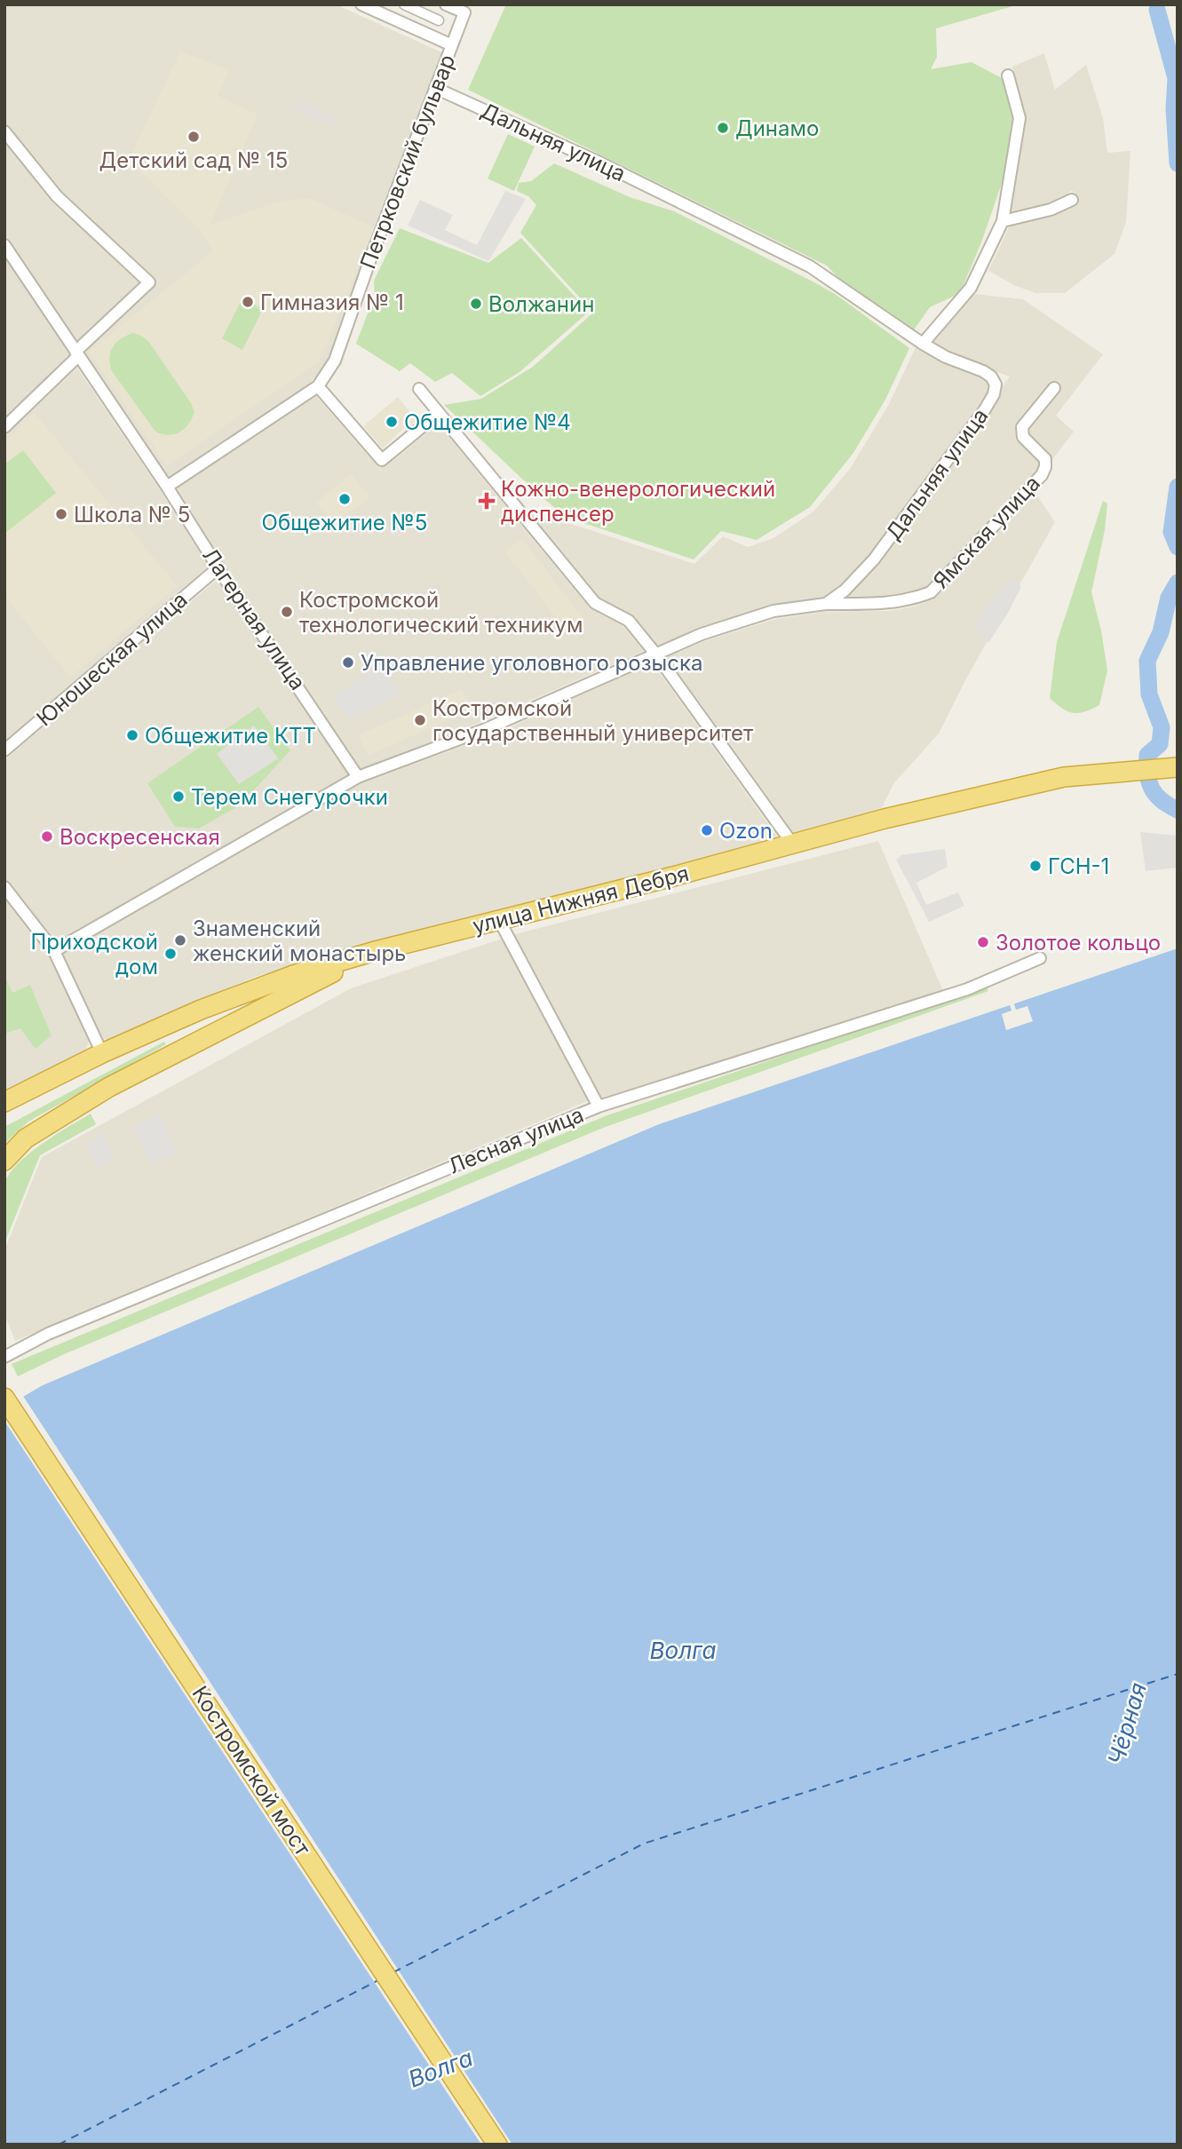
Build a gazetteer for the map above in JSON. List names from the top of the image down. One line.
{"streets":{"highway":["улица Нижняя Дебря","Костромской мост"],"street":["Дальняя улица","Петрковский бульвар","Ямская улица","Лагерная улица","Юношеская улица","Лесная улица"]},"crossings":[["Дальняя улица","Петрковский бульвар"],["Дальняя улица","Ямская улица"],["Петрковский бульвар","Лагерная улица"],["Лагерная улица","Юношеская улица"]],"water":["Волга","Чёрная"],"places":{"other":["Динамо","Детский сад № 15","Гимназия № 1","Волжанин","Общежитие №4","Общежитие №5","Школа № 5","Костромской технологический техникум","Управление уголовного розыска","Костромской государственный университет","Общежитие КТТ","Терем Cнегурочки","Ozon","Воскресенская","ГСН-1","Знаменский женский монастырь","Золотое кольцо","Приходской дом"],"health":["Кожно-венерологический диспенсер"]}}
